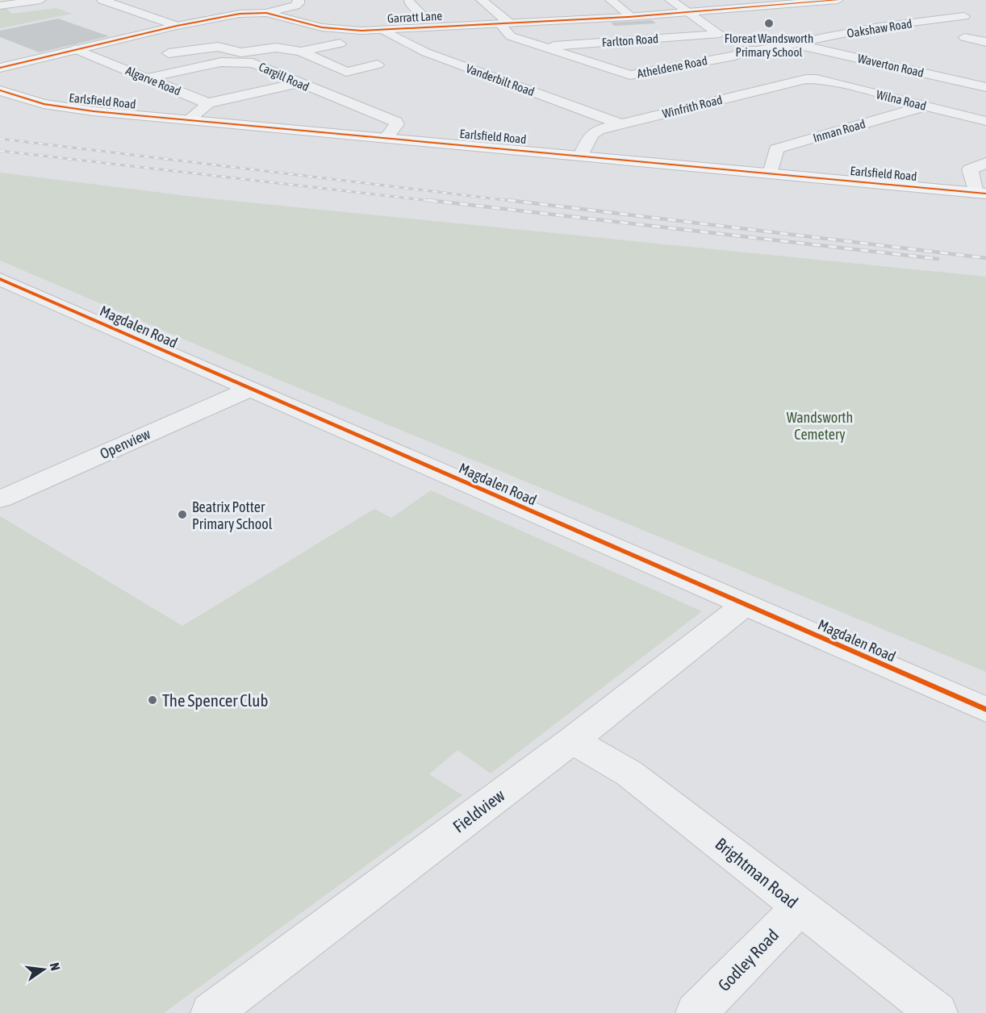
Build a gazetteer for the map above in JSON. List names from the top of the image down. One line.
{"streets":{"main road":["Garratt Lane","Earlsfield Road"],"street":["Oakshaw Road","Farlton Road","Waverton Road","Atheldene Road","Cargill Road","Vanderbilt Road","Algarve Road","Wilna Road","Winfrith Road","Inman Road","Magdalen Road","Openview","Fieldview","Brightman Road","Godley Road"]},"crossings":[["Garratt Lane","Atheldene Road"],["Garratt Lane","Vanderbilt Road"],["Garratt Lane","Algarve Road"],["Oakshaw Road","Waverton Road"],["Oakshaw Road","Atheldene Road"],["Farlton Road","Atheldene Road"],["Waverton Road","Atheldene Road"],["Cargill Road","Algarve Road"],["Cargill Road","Earlsfield Road"],["Vanderbilt Road","Winfrith Road"],["Wilna Road","Winfrith Road"],["Wilna Road","Inman Road"],["Earlsfield Road","Winfrith Road"],["Earlsfield Road","Inman Road"],["Magdalen Road","Openview"],["Magdalen Road","Fieldview"],["Fieldview","Brightman Road"],["Brightman Road","Godley Road"]],"parks":["Wandsworth Cemetery"],"places":["Floreat Wandsworth Primary School","Beatrix Potter Primary School","The Spencer Club"],"north":"right"}
